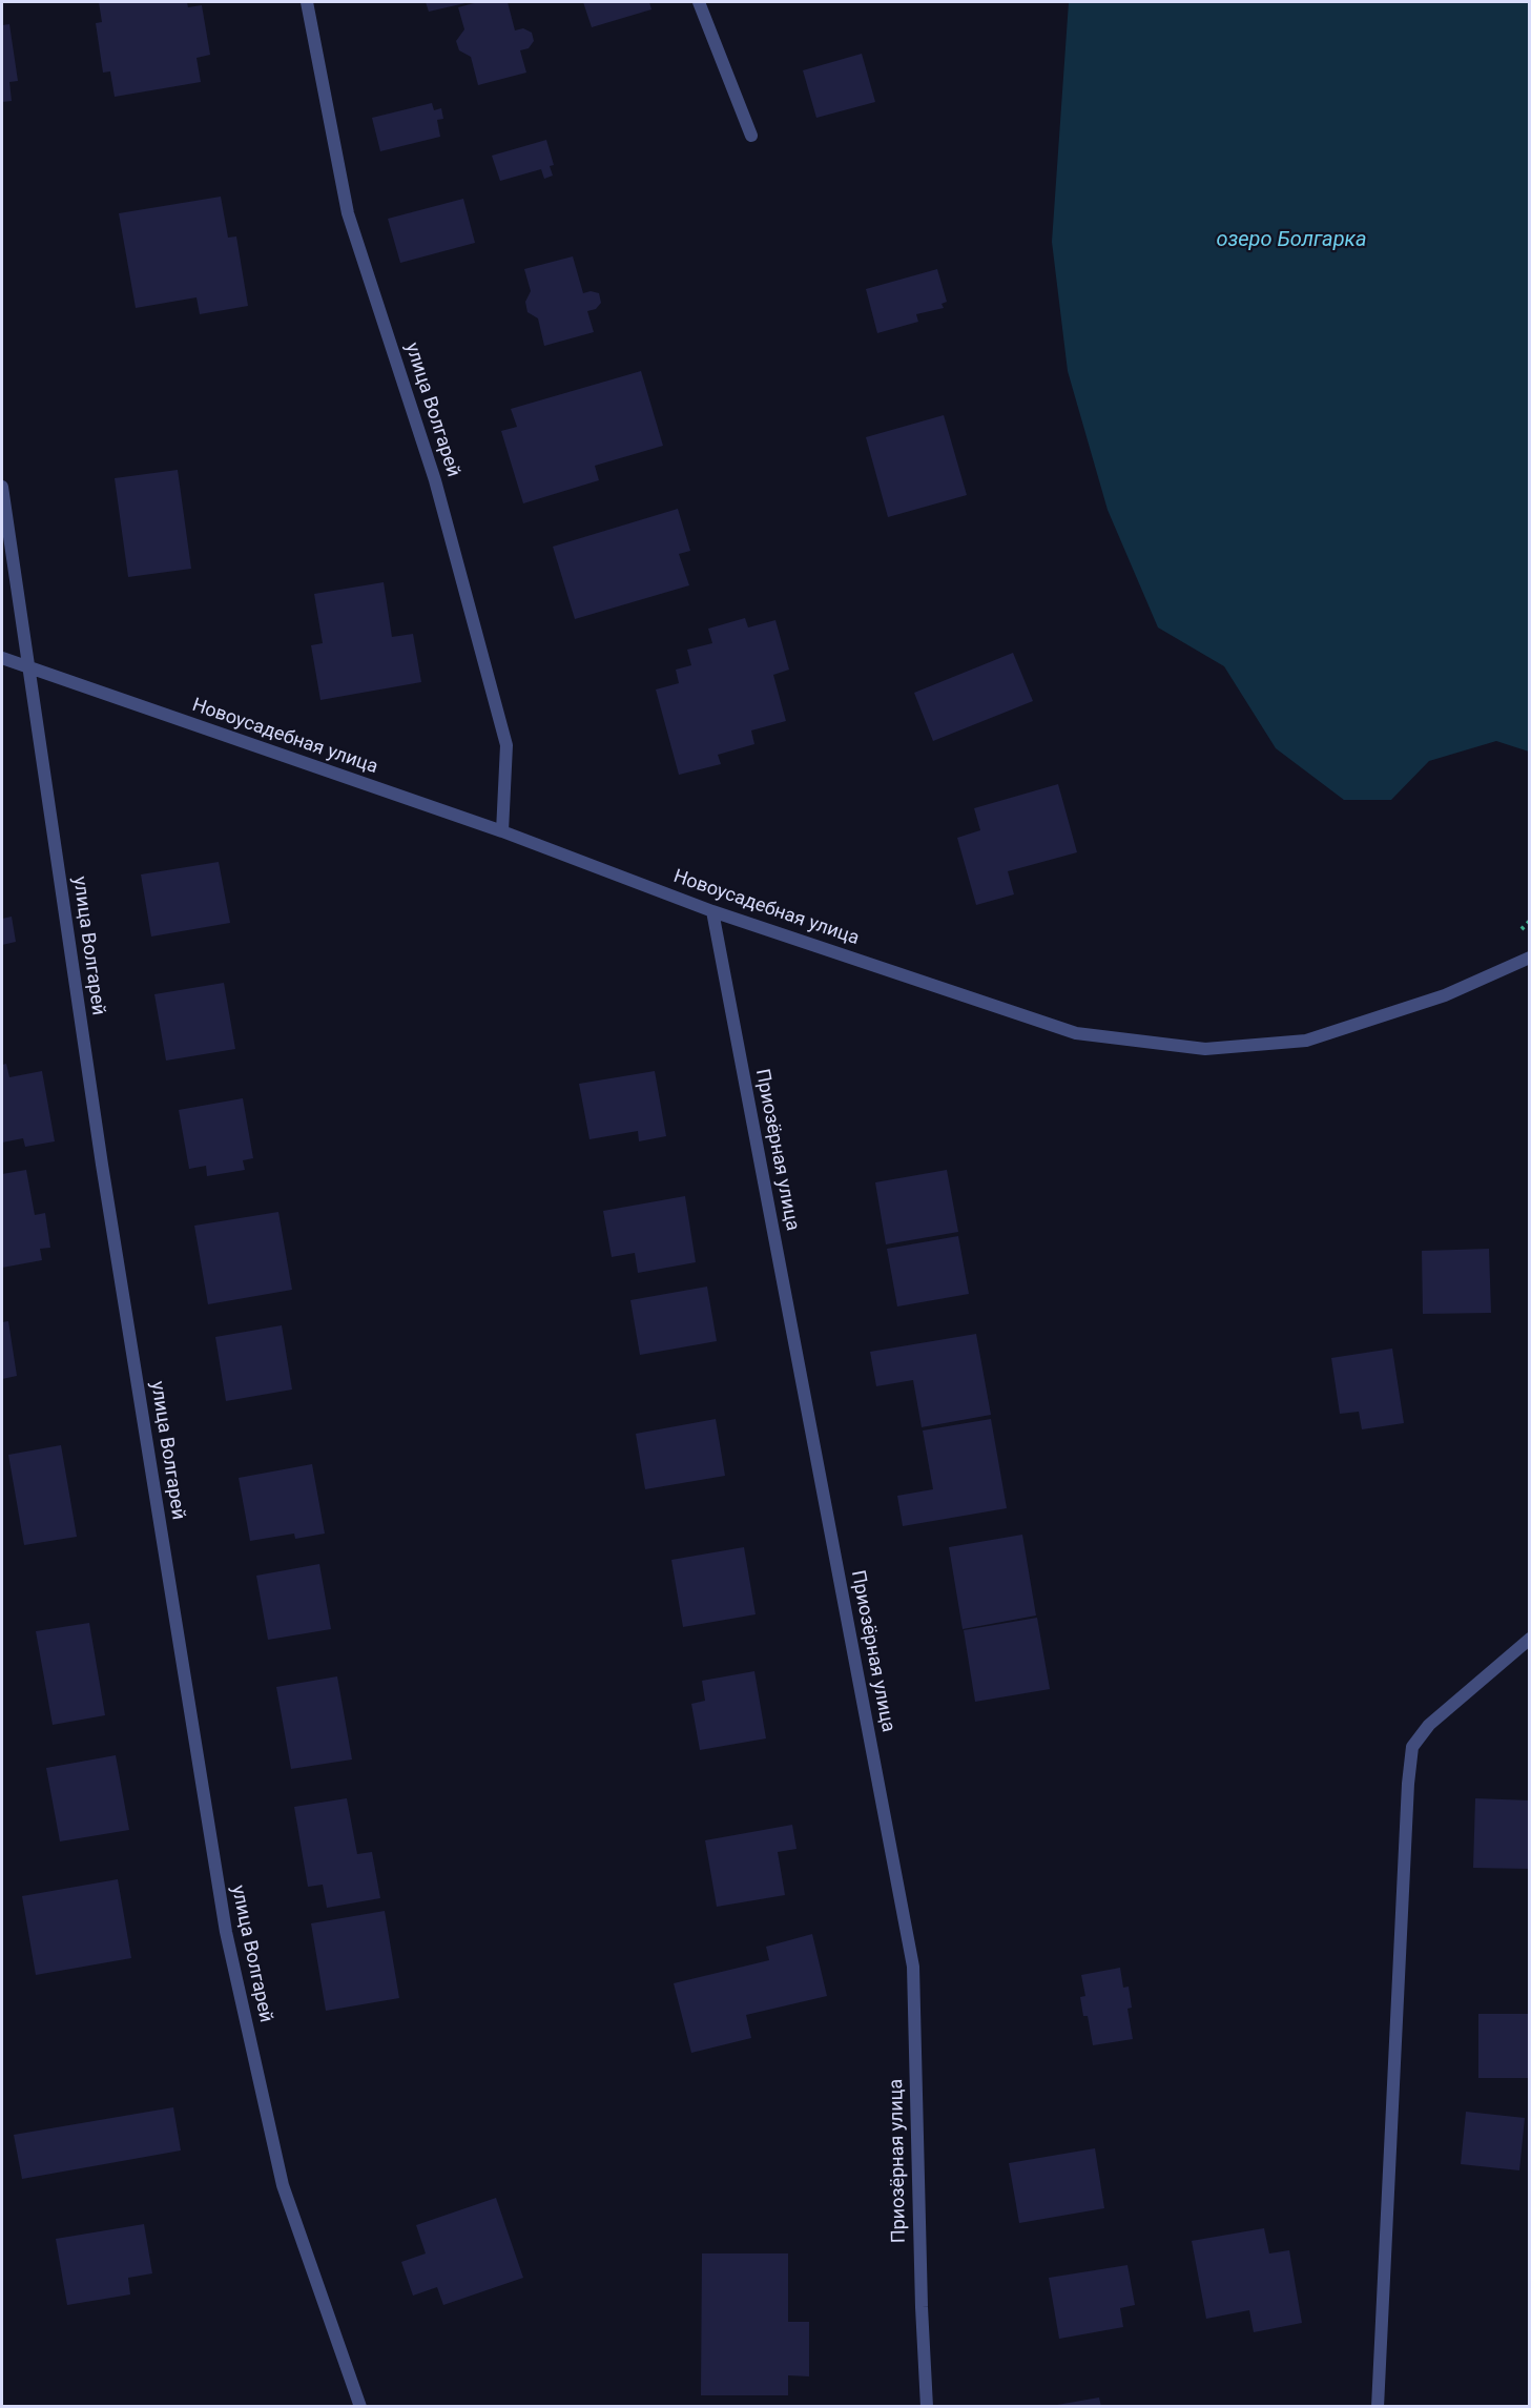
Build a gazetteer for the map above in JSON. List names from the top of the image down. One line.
{"streets":{"street":["улица Волгарей","Новоусадебная улица","Приозёрная улица"]},"crossings":[["улица Волгарей","Новоусадебная улица"],["Новоусадебная улица","Приозёрная улица"]],"water":["озеро Болгарка"]}
